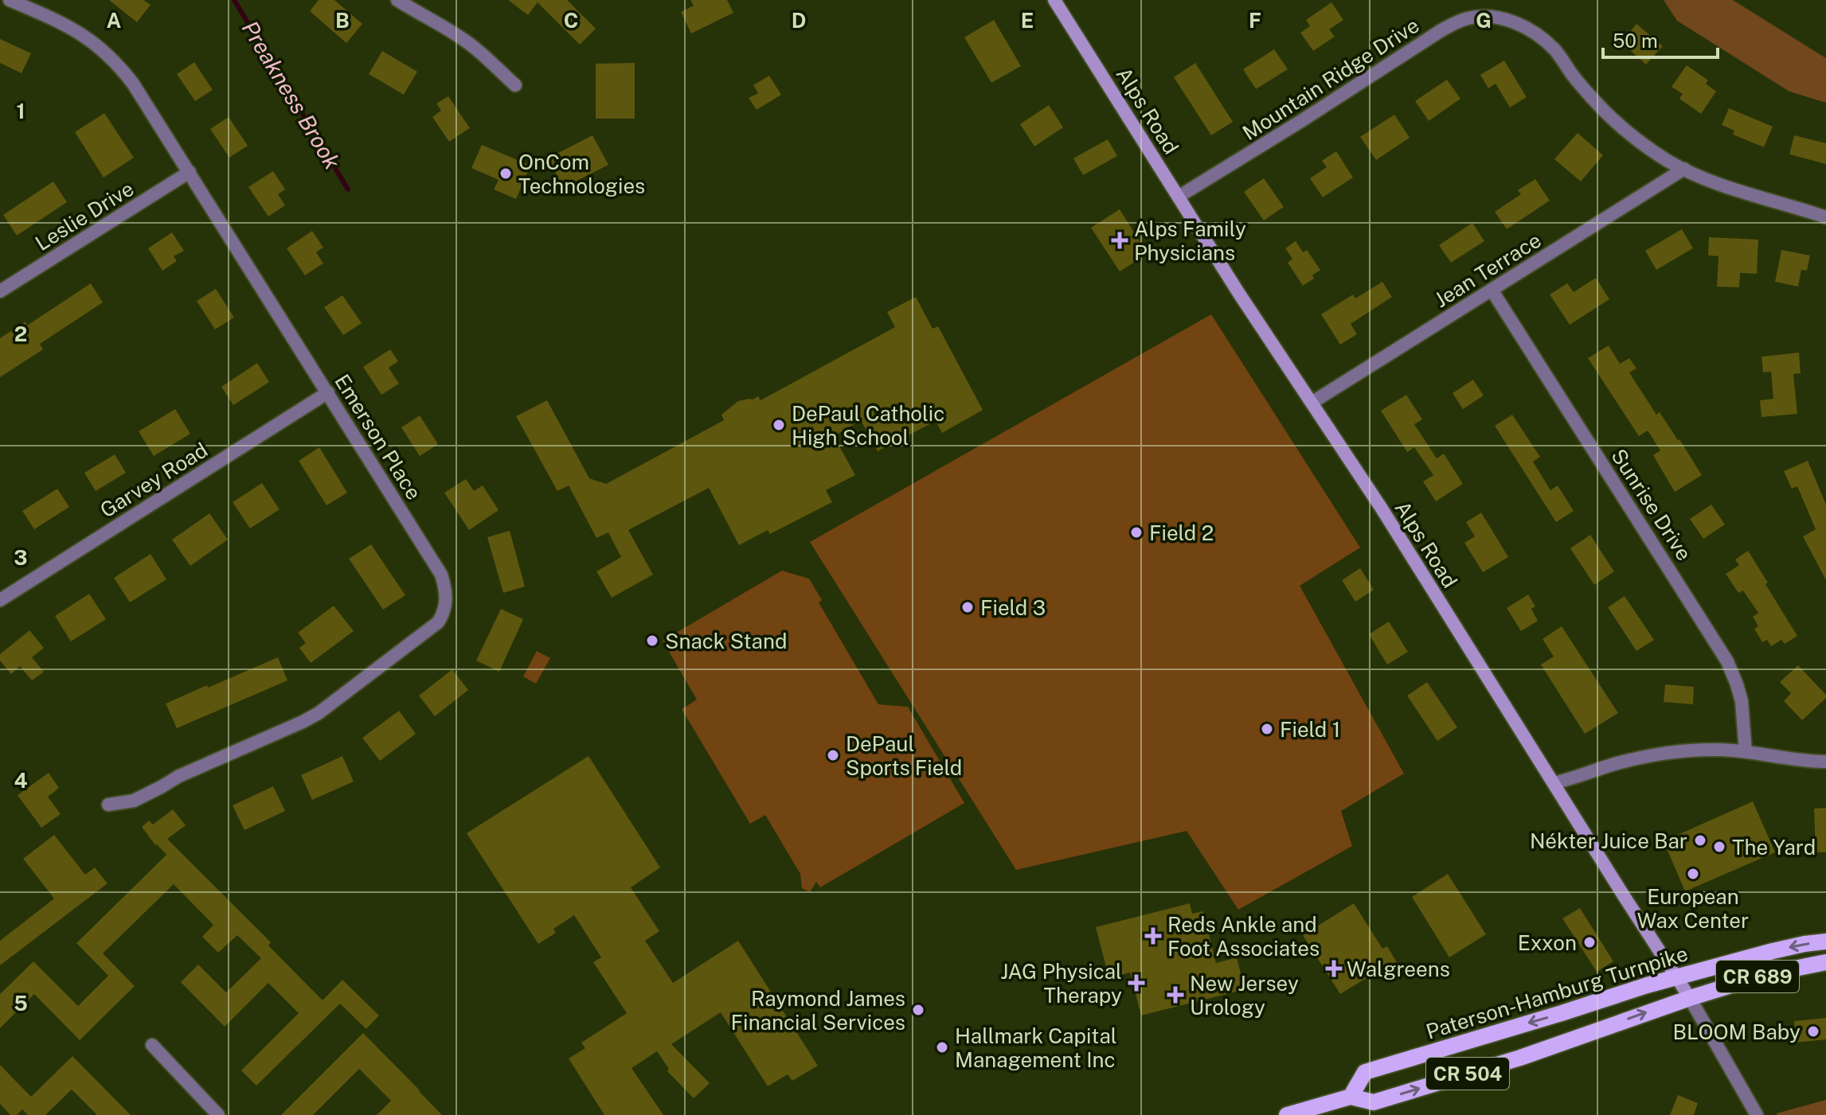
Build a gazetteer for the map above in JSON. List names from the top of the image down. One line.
{"streets":{"main road":["Alps Road","CR 689","Paterson-Hamburg Turnpike","CR 504"],"street":["Mountain Ridge Drive","Leslie Drive","Jean Terrace","Emerson Place","Garvey Road","Sunrise Drive"]},"crossings":[["Mountain Ridge Drive","Alps Road"],["Mountain Ridge Drive","Jean Terrace"],["Alps Road","Jean Terrace"],["Alps Road","CR 689"],["Alps Road","Paterson-Hamburg Turnpike"],["Alps Road","CR 504"],["Leslie Drive","Emerson Place"],["Jean Terrace","Sunrise Drive"],["Emerson Place","Garvey Road"],["CR 689","CR 504"],["Paterson-Hamburg Turnpike","CR 504"]],"water":["Preakness Brook"],"places":{"other":["OnCom Technologies","DePaul Catholic High School","Field 2","Field 3","Snack Stand","Field 1","DePaul Sports Field","Nékter Juice Bar","The Yard","European Wax Center","Exxon","Raymond James Financial Services","BLOOM Baby","Hallmark Capital Management Inc"],"health":["Alps Family Physicians","Reds Ankle and Foot Associates","Walgreens","JAG Physical Therapy","New Jersey Urology"]},"scale_bar":"50 m","grid":{"columns":["A","B","C","D","E","F","G"],"rows":["1","2","3","4","5"]}}
